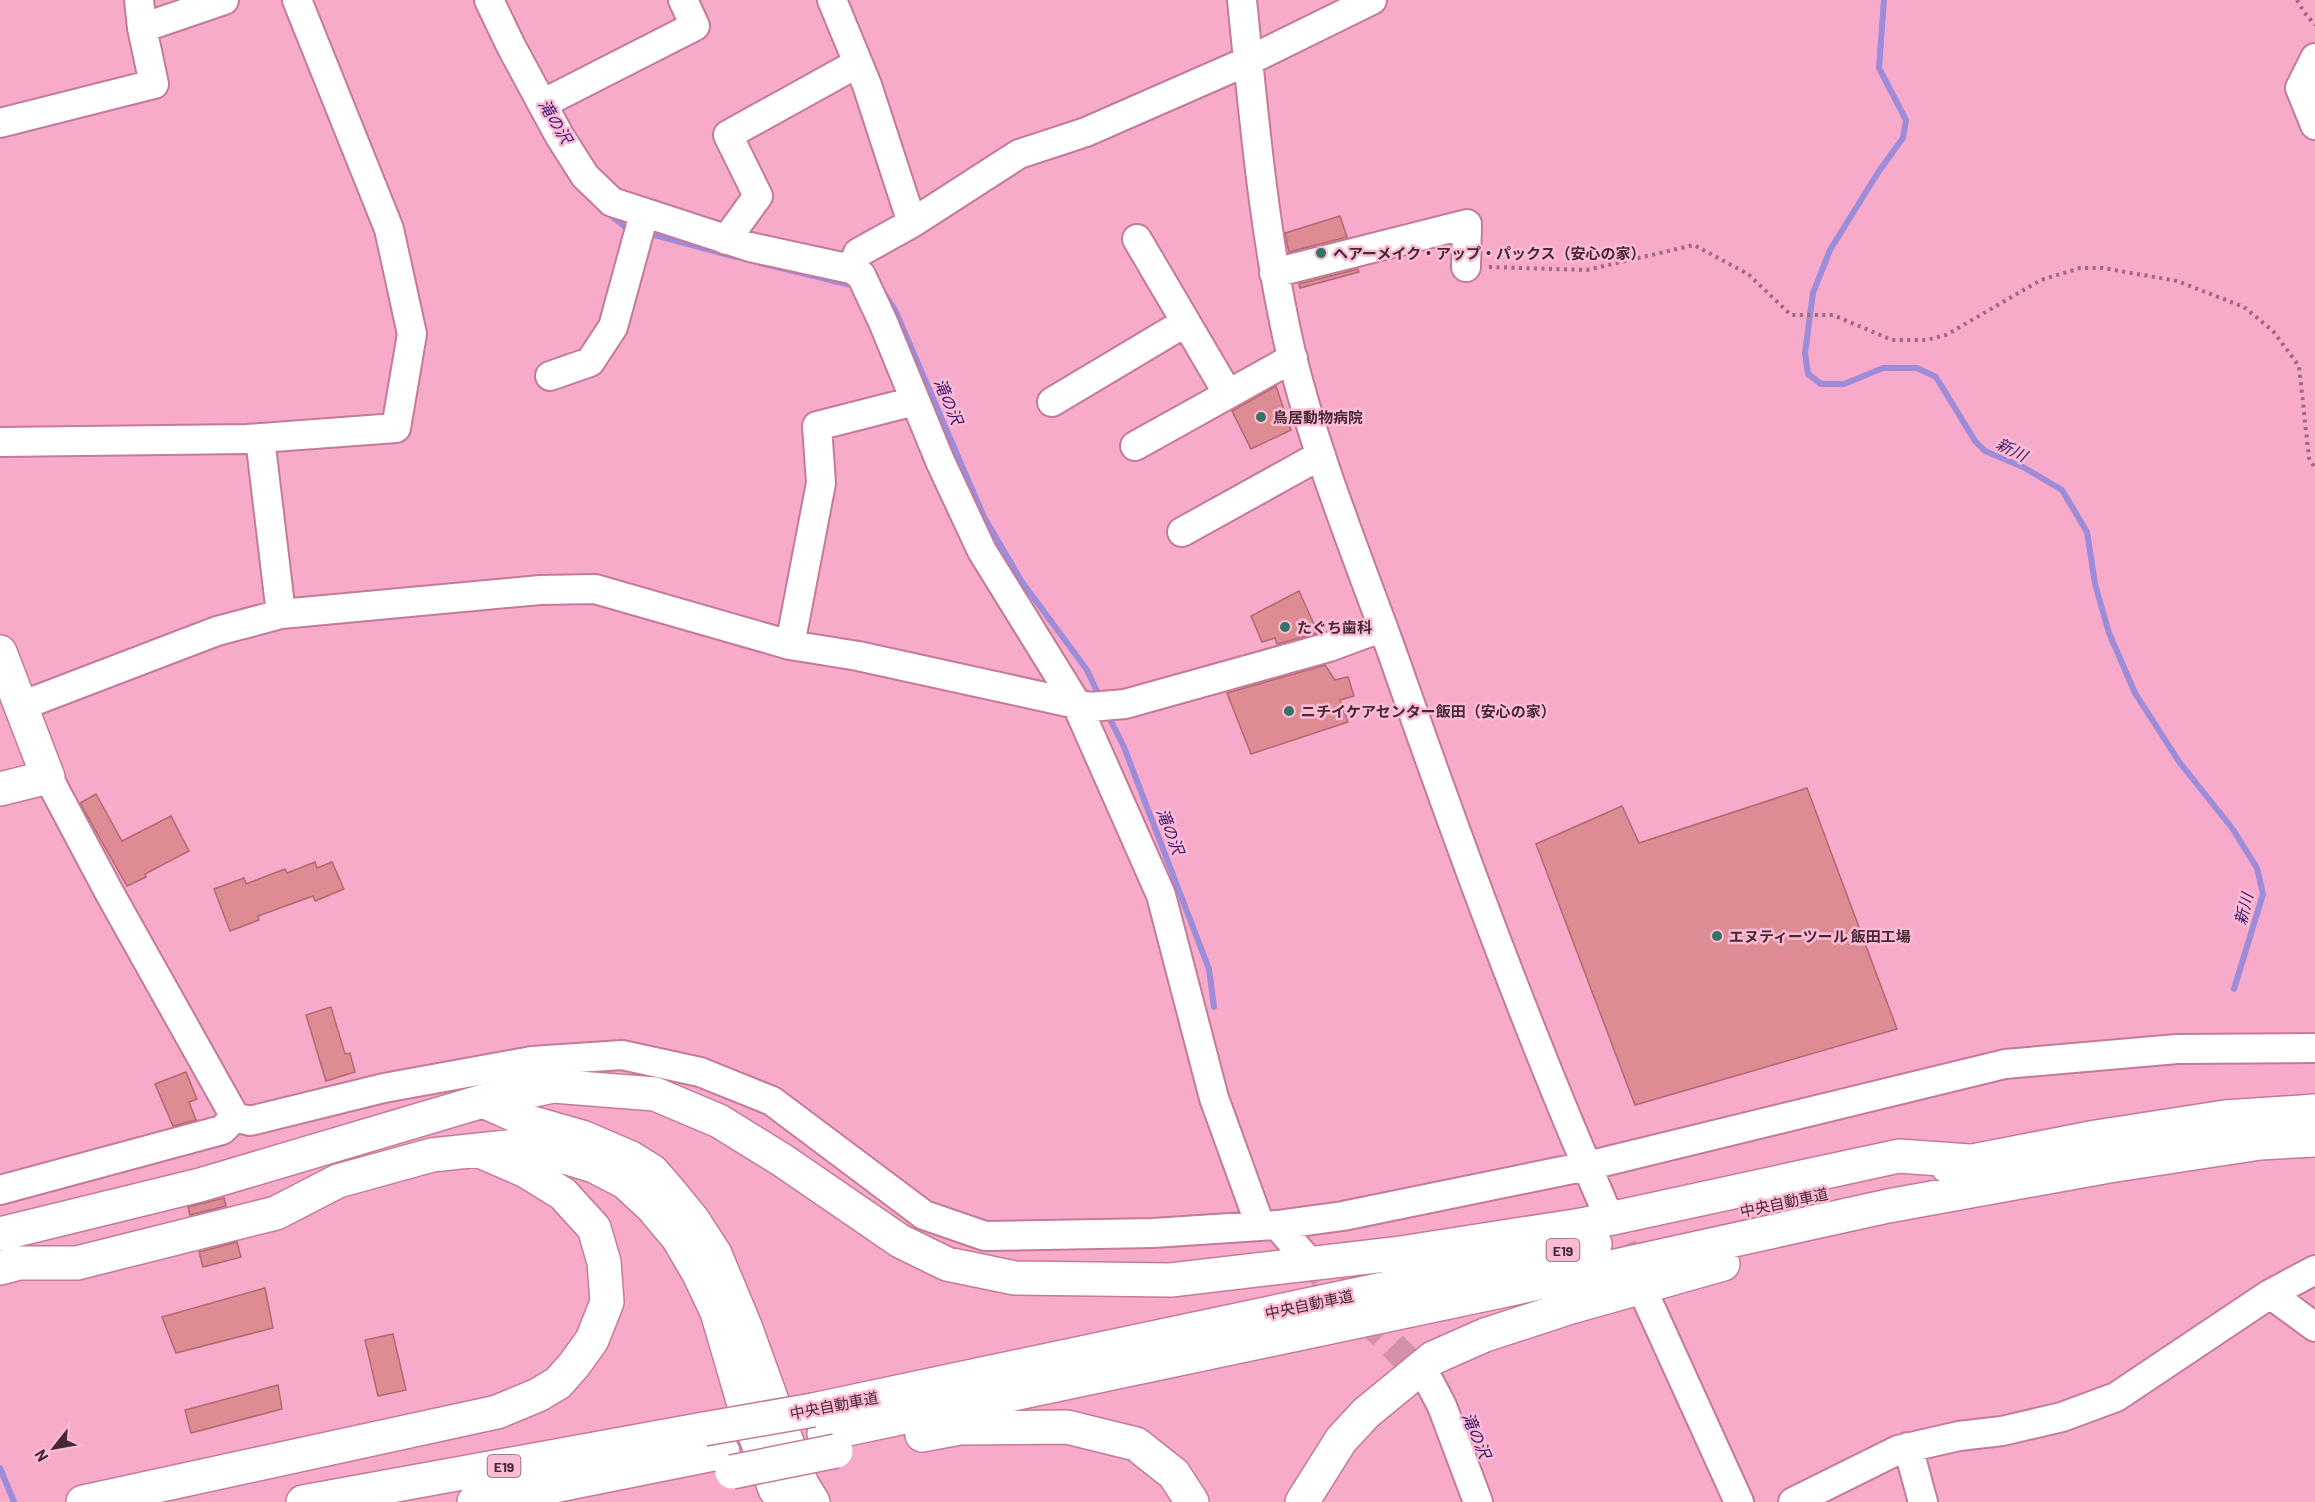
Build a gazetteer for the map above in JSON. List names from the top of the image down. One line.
{"streets":{"main road":["中央自動車道","E19"]},"water":["滝の沢","新川"],"places":["ヘアーメイク・アップ・パックス（安心の家）","鳥居動物病院","たぐち歯科","ニチイケアセンター飯田（安心の家）","エヌティーツール 飯田工場"],"north":"bottom left"}
